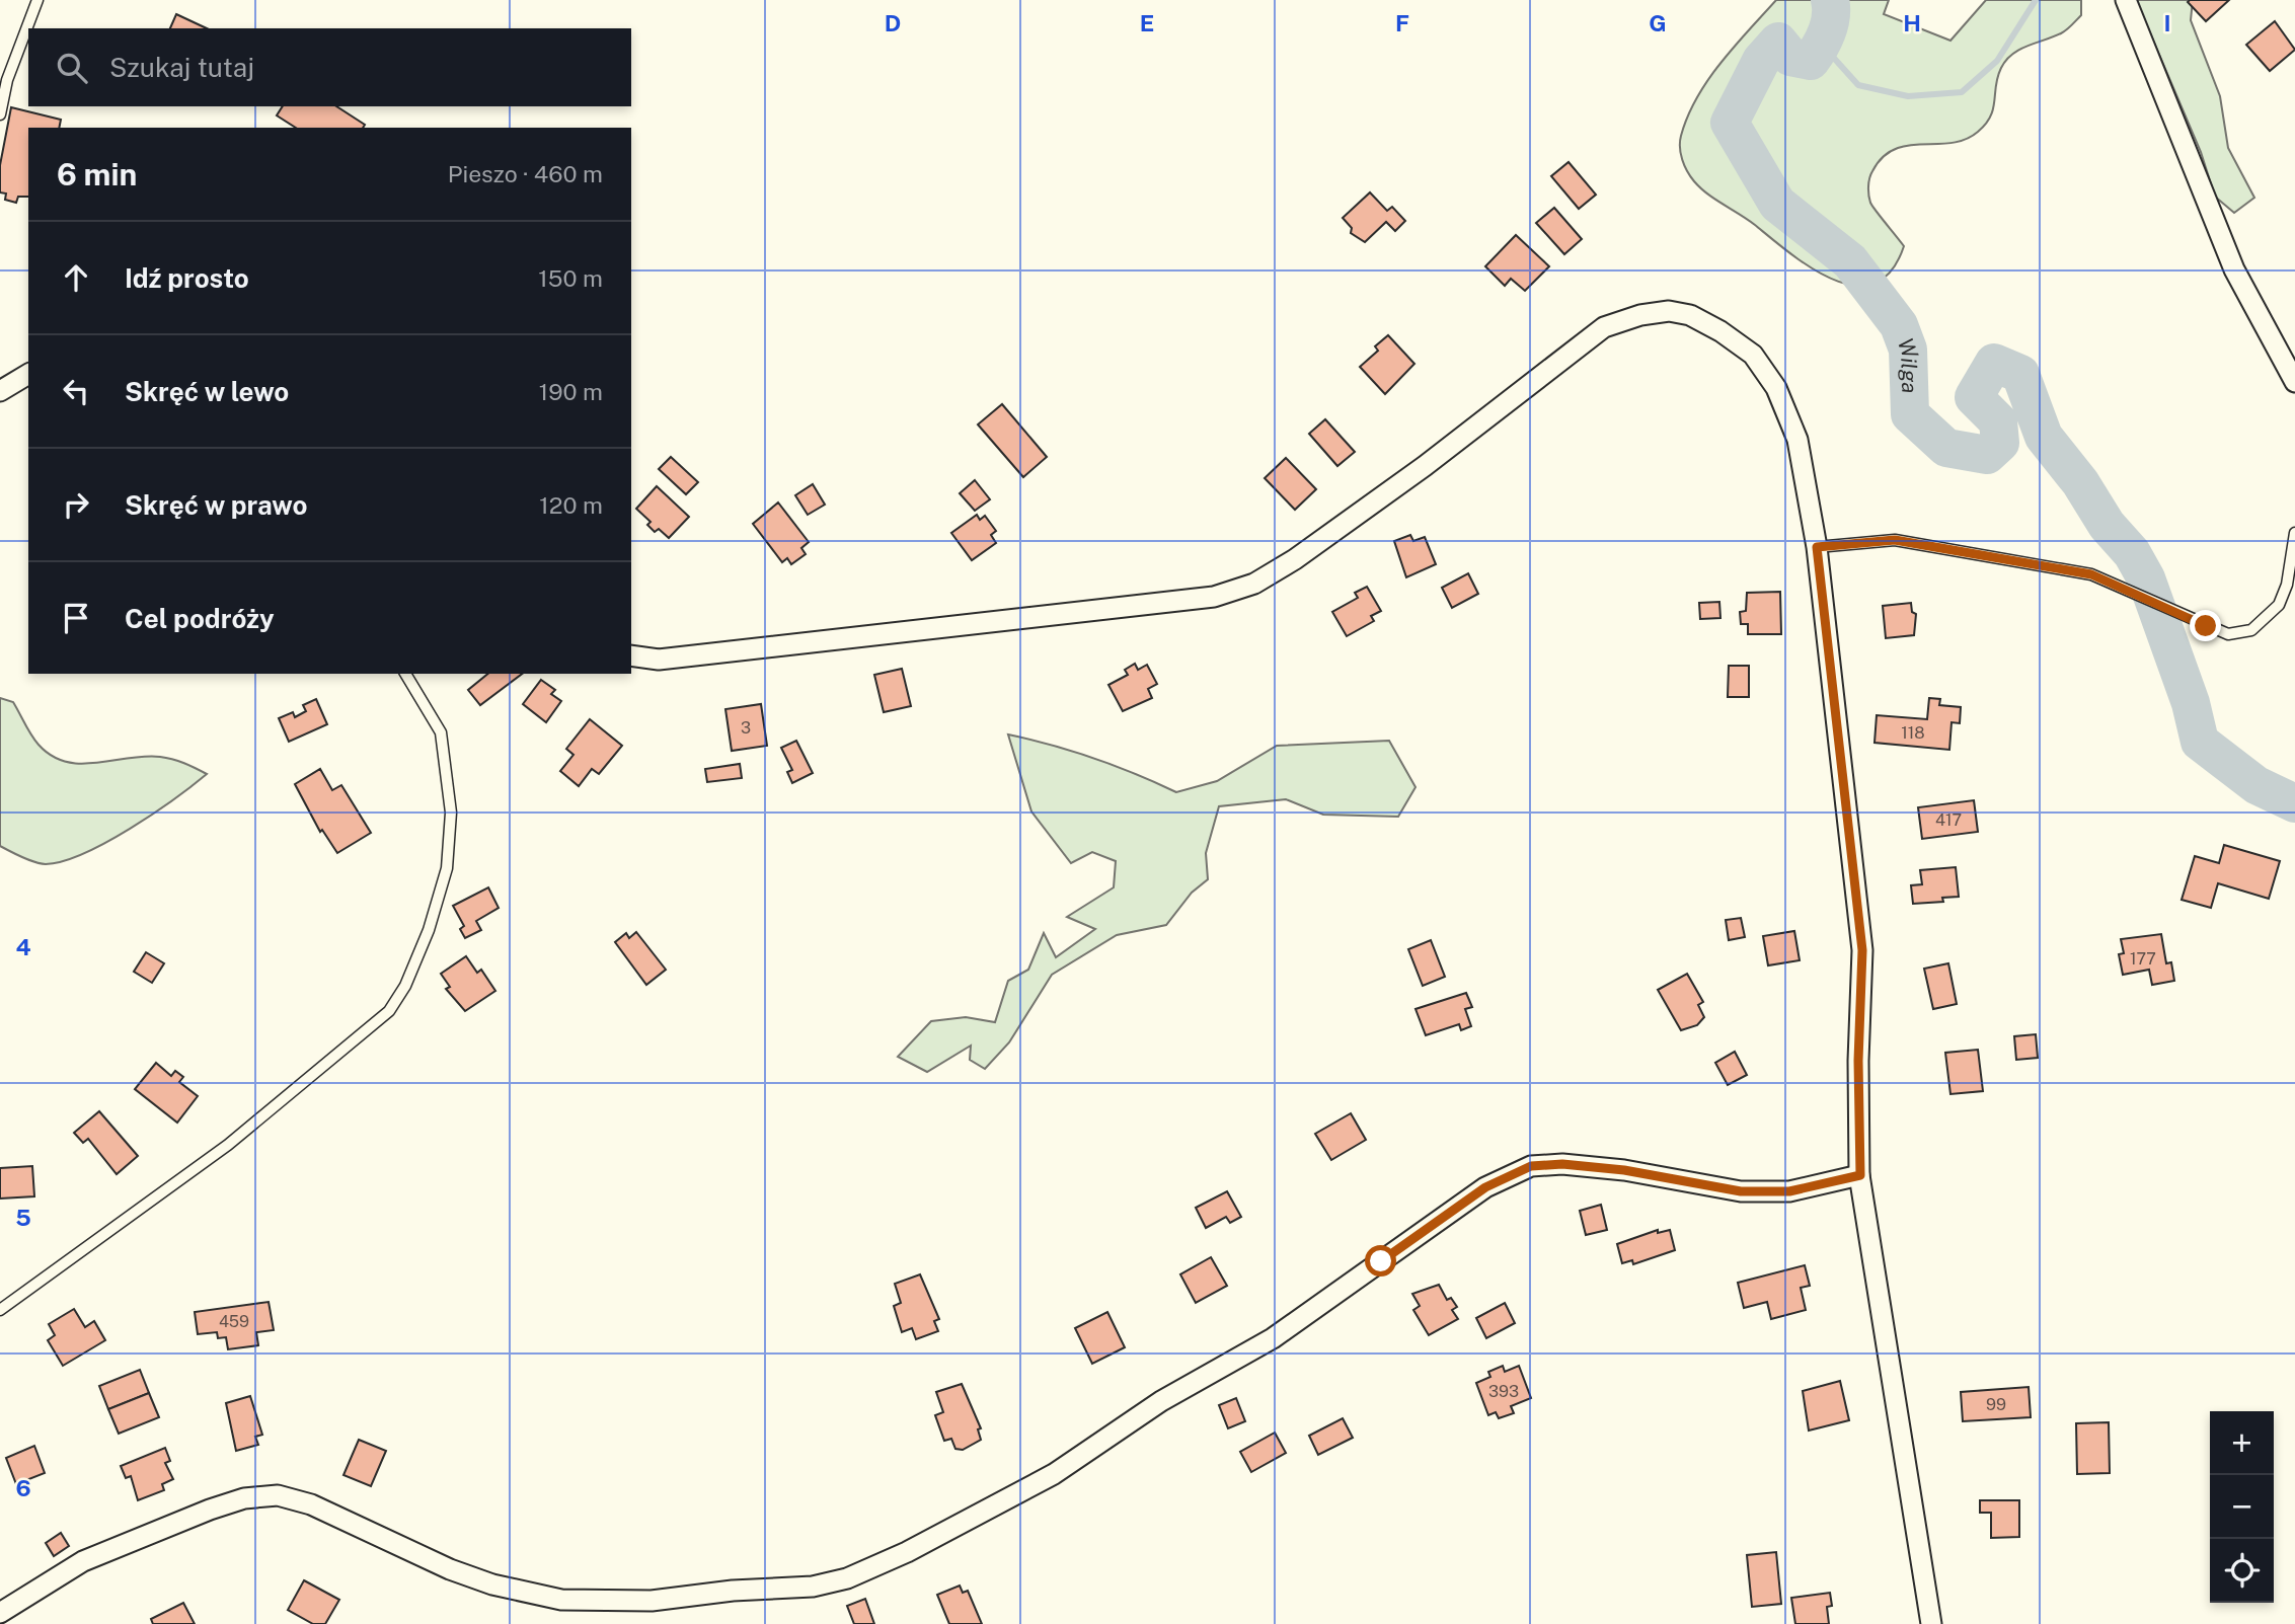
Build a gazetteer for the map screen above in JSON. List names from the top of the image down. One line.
{"water":["Wilga"],"house_numbers":["3","118","417","177","459","393","99"],"page":{"search":"Szukaj tutaj","heading":["6 min","Pieszo · 460 m"],"list":[["Idź prosto","150 m"],["Skręć w lewo","190 m"],["Skręć w prawo","120 m"],"Cel podróży"],"map_buttons":["+","−"]},"grid":{"columns":["D","E","F","G","H","I"],"rows":["4","5","6"]}}
